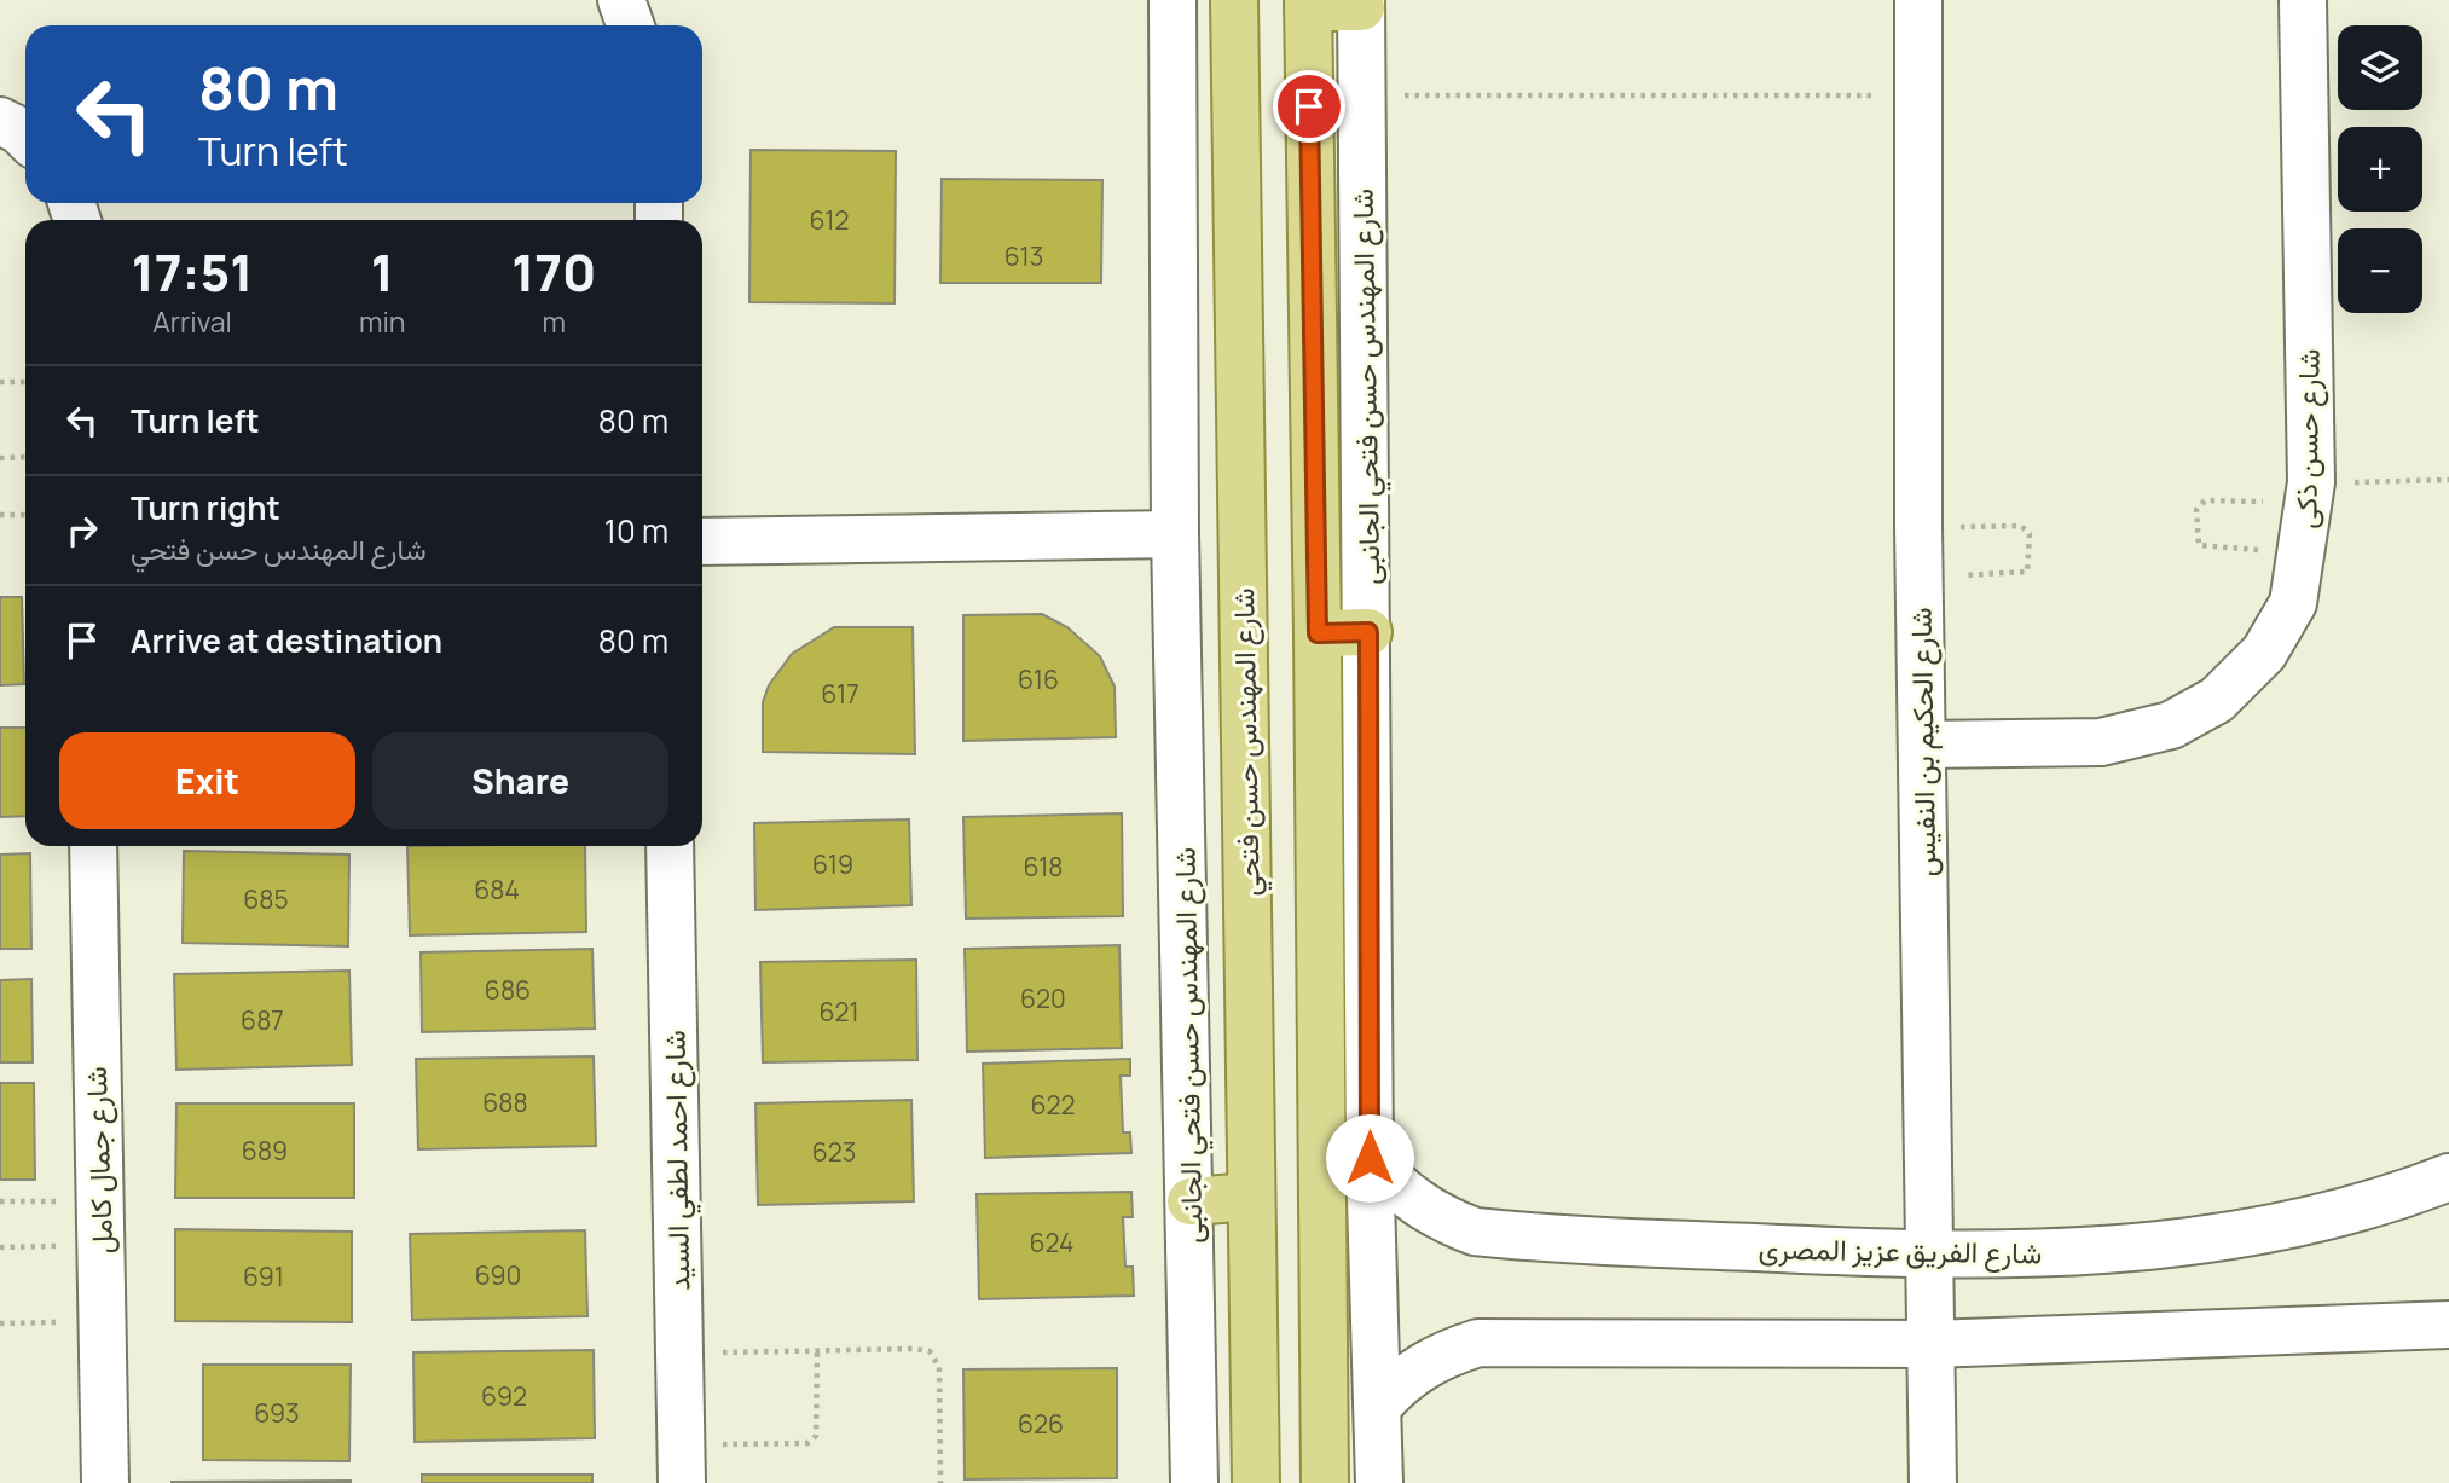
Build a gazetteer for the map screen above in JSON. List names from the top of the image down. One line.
{"streets":{"main road":["شارع المهندس حسن فتحي"],"street":["شارع المهندس حسن فتحي الجانبى","شارع حسن ذكى","شارع الحكيم بن النفيس","شارع جمال كامل","شارع احمد لطفي السيد","شارع الفريق عزيز المصرى"]},"crossings":[["شارع المهندس حسن فتحي الجانبى","شارع الفريق عزيز المصرى"],["شارع حسن ذكى","شارع الحكيم بن النفيس"],["شارع الحكيم بن النفيس","شارع الفريق عزيز المصرى"]],"house_numbers":["612","613","616","617","619","618","684","685","686","620","621","687","688","622","689","623","624","690","691","692","693","626"],"page":{"map_buttons":["+","−"],"turn":["80 m","Turn left"],"eta":["17:51","Arrival","1","min","170","m"],"list":[{"name":"Turn left","value":"80 m"},{"name":"Turn right","note":"شارع المهندس حسن فتحي","value":"10 m"},{"name":"Arrive at destination","value":"80 m"}],"buttons":["Exit","Share"]}}
